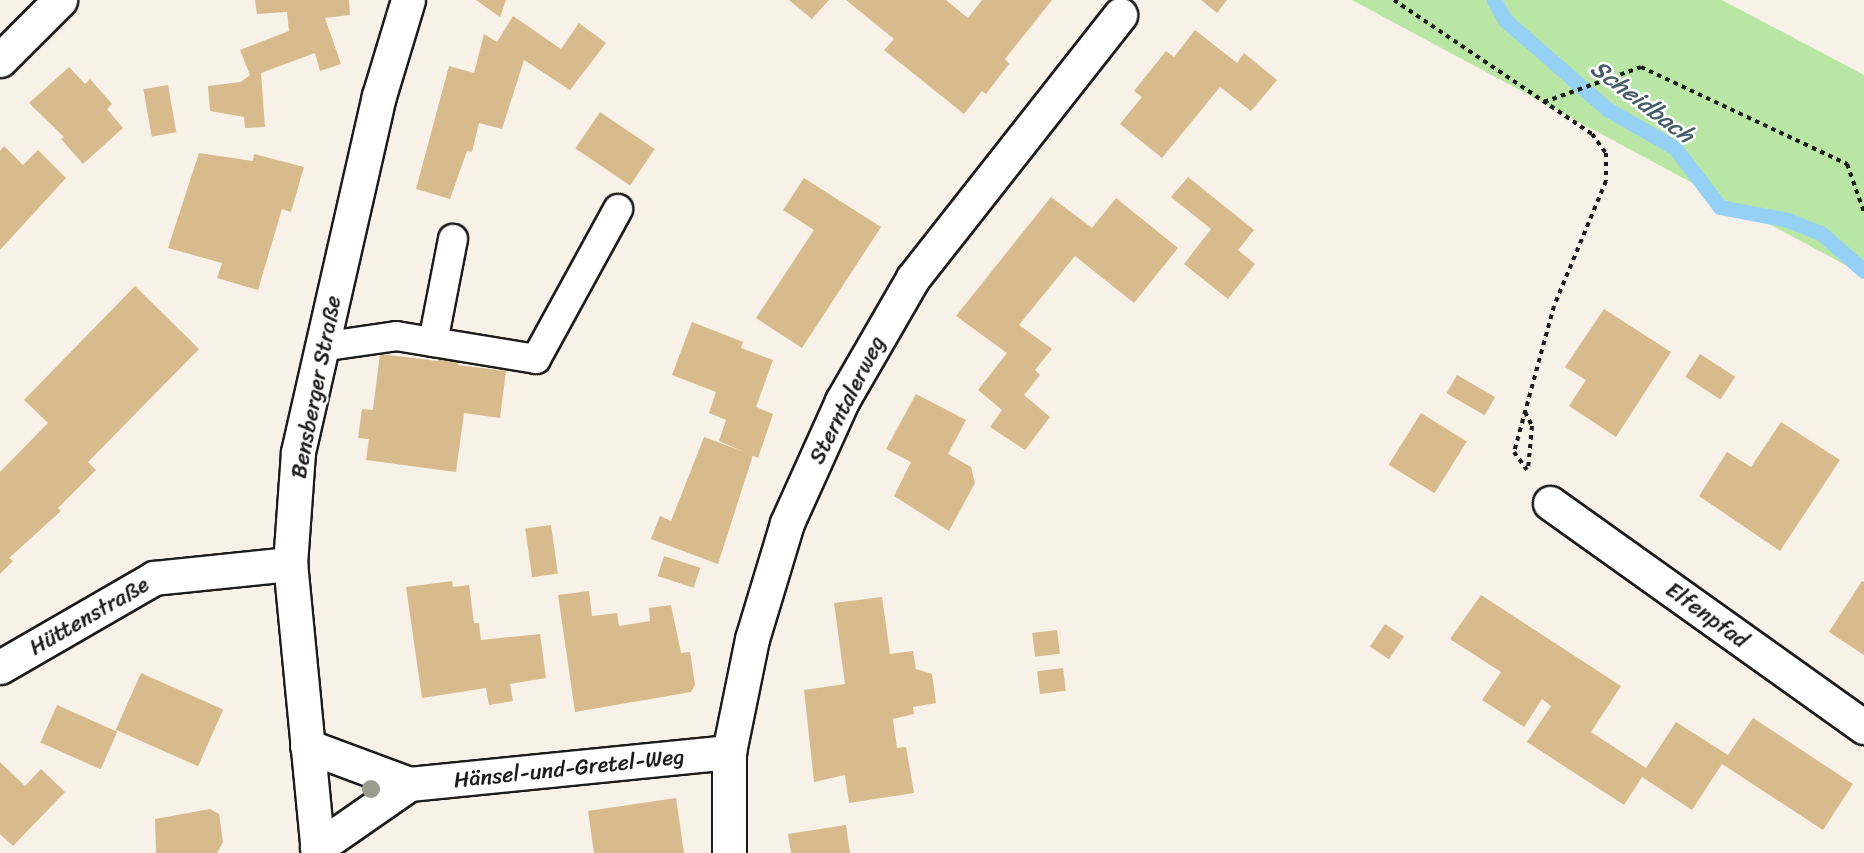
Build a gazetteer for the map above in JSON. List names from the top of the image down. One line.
{"streets":{"street":["Bensberger Straße","Sterntalerweg","Elfenpfad","Hüttenstraße","Hänsel-und-Gretel-Weg"]},"crossings":[["Bensberger Straße","Hüttenstraße"],["Bensberger Straße","Hänsel-und-Gretel-Weg"],["Sterntalerweg","Hänsel-und-Gretel-Weg"]],"water":["Scheidbach"]}
